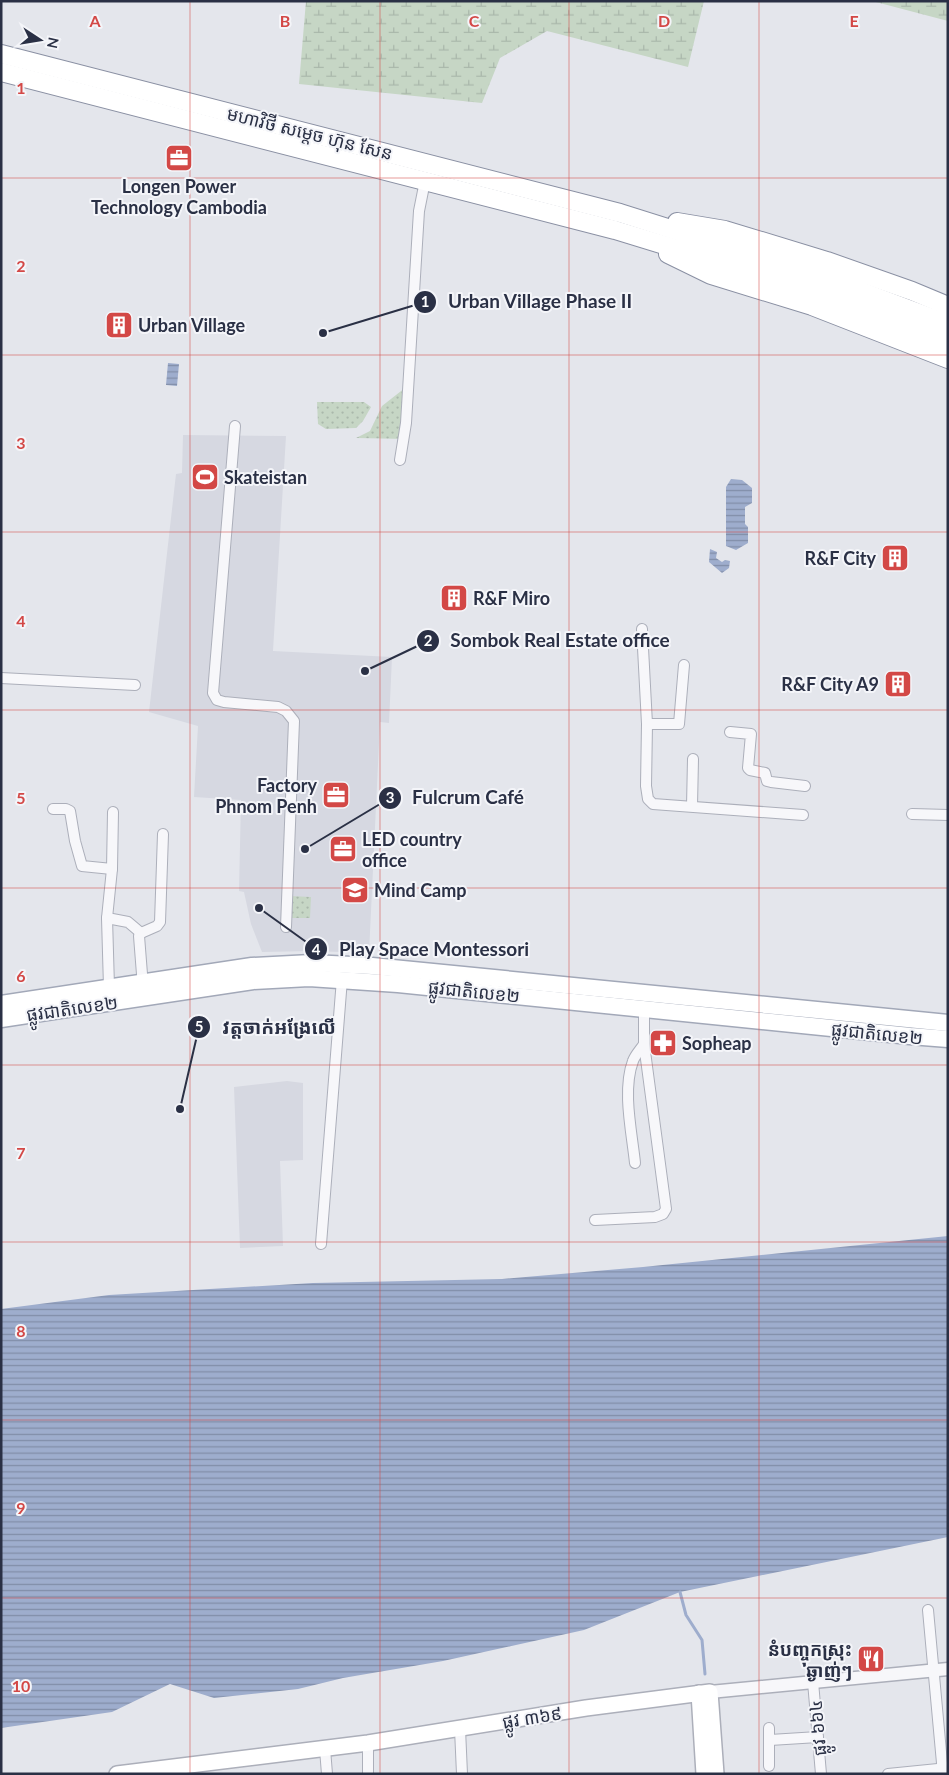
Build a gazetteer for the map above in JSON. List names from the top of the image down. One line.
{"streets":{"highway":["មហាវិថី សម្តេច ហ៊ុន សែន"],"main road":["ផ្លូវជាតិលេខ២","ផ្លូវ ៣៦៩"],"street":["ផ្លូវ ៦៦៤"]},"crossings":[["ផ្លូវ ៣៦៩","ផ្លូវ ៦៦៤"]],"places":{"office":["Longen Power Technology Cambodia","Factory Phnom Penh","LED country office"],"building":["Urban Village","R&F City","R&F Miro","R&F City A9"],"other":["Urban Village Phase II","Sombok Real Estate office","Fulcrum Café","Play Space Montessori","វត្តចាក់អង្រែលើ"],"sports":["Skateistan"],"school or university":["Mind Camp"],"pharmacy":["Sopheap"],"restaurant":["នំបញ្ចុកស្រុះ ឆ្ងាញ់ៗ"]},"north":"right","grid":{"columns":["A","B","C","D","E"],"rows":["1","2","3","4","5","6","7","8","9","10"]}}
